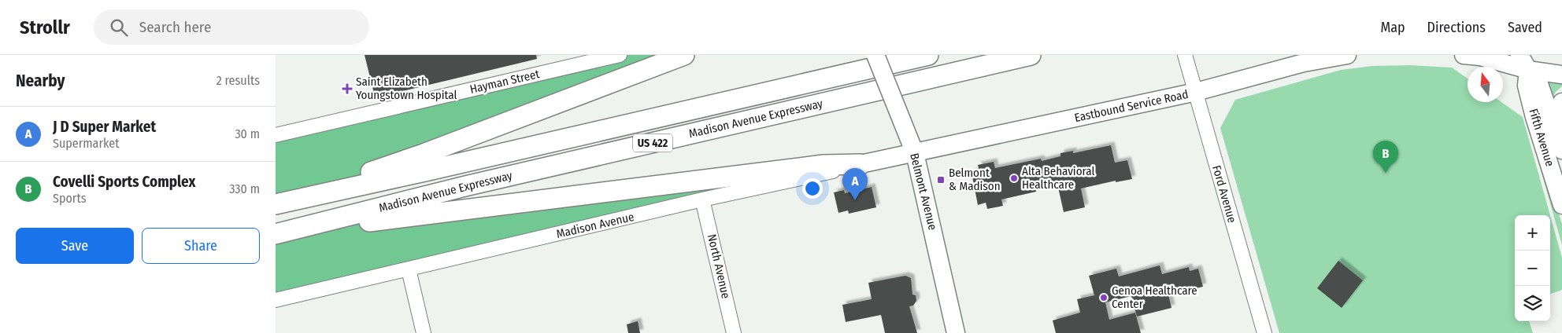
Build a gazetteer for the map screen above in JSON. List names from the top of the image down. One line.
{"streets":{"highway":["Madison Avenue Expressway","US 422"],"main road":["Eastbound Service Road","Fifth Avenue","Belmont Avenue","Madison Avenue"],"street":["Hayman Street","Ford Avenue","North Avenue"]},"crossings":[["Eastbound Service Road","Belmont Avenue"],["Eastbound Service Road","Ford Avenue"],["Eastbound Service Road","Madison Avenue"],["Belmont Avenue","Madison Avenue"],["Madison Avenue","North Avenue"]],"places":{"health":["Saint Elizabeth Youngstown Hospital"],"other":["Alta Behavioral Healthcare","Genoa Healthcare Center"],"transit":["Belmont & Madison"]},"north":"top","page":{"header":"Strollr","search":"Search here","nav":["Map","Directions","Saved"],"heading":["Nearby","2 results"],"list":[{"mark":"A","name":"J D Super Market","note":"Supermarket","value":"30 m"},{"mark":"B","name":"Covelli Sports Complex","note":"Sports","value":"330 m"}],"pins":["B","A"],"map_buttons":["+","−"],"buttons":["Save","Share"]}}
